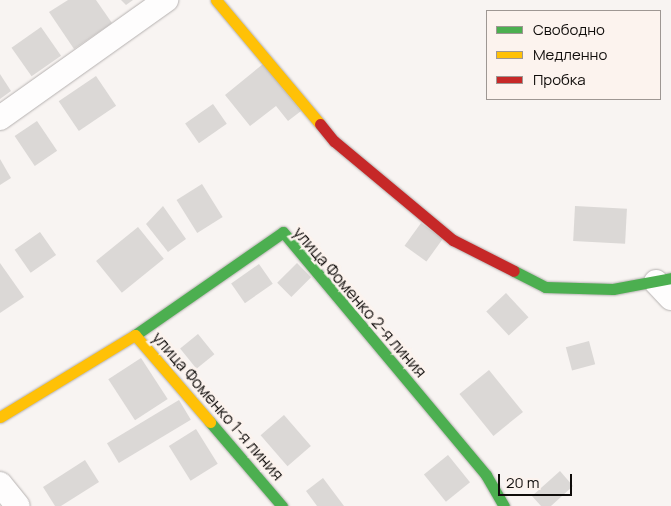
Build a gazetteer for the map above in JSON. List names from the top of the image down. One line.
{"streets":{"street":["улица Фоменко 2-я линия","улица Фоменко 1-я линия"]},"crossings":[["улица Фоменко 2-я линия","улица Фоменко 1-я линия"]],"legend":["Свободно","Медленно","Пробка"],"scale_bar":"20 m"}
